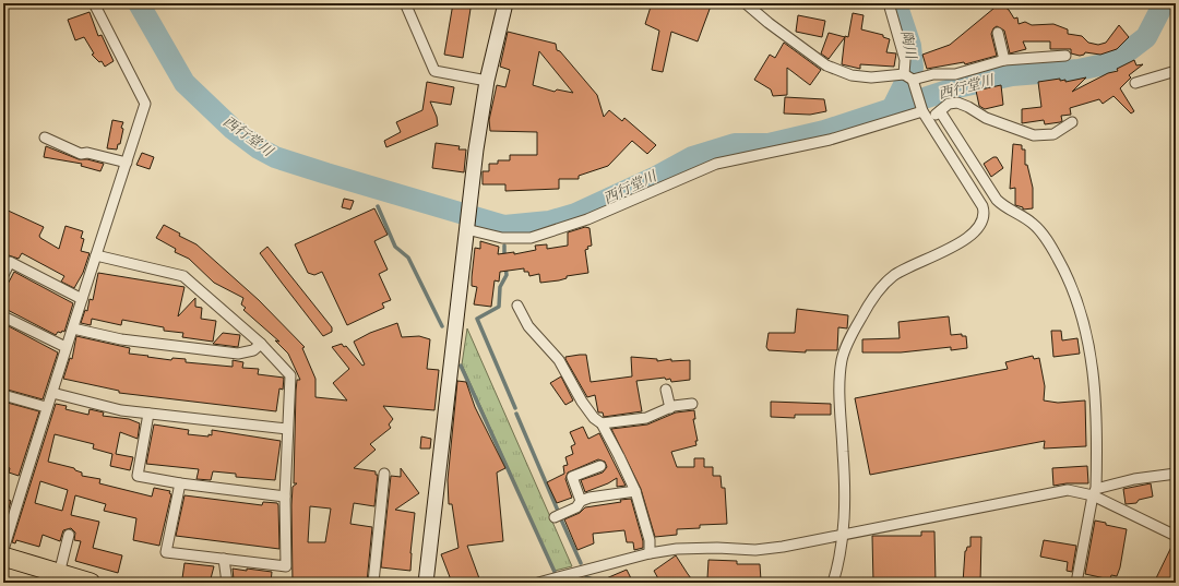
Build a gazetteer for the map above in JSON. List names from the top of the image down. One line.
{"water":["陶川","西行堂川"]}
